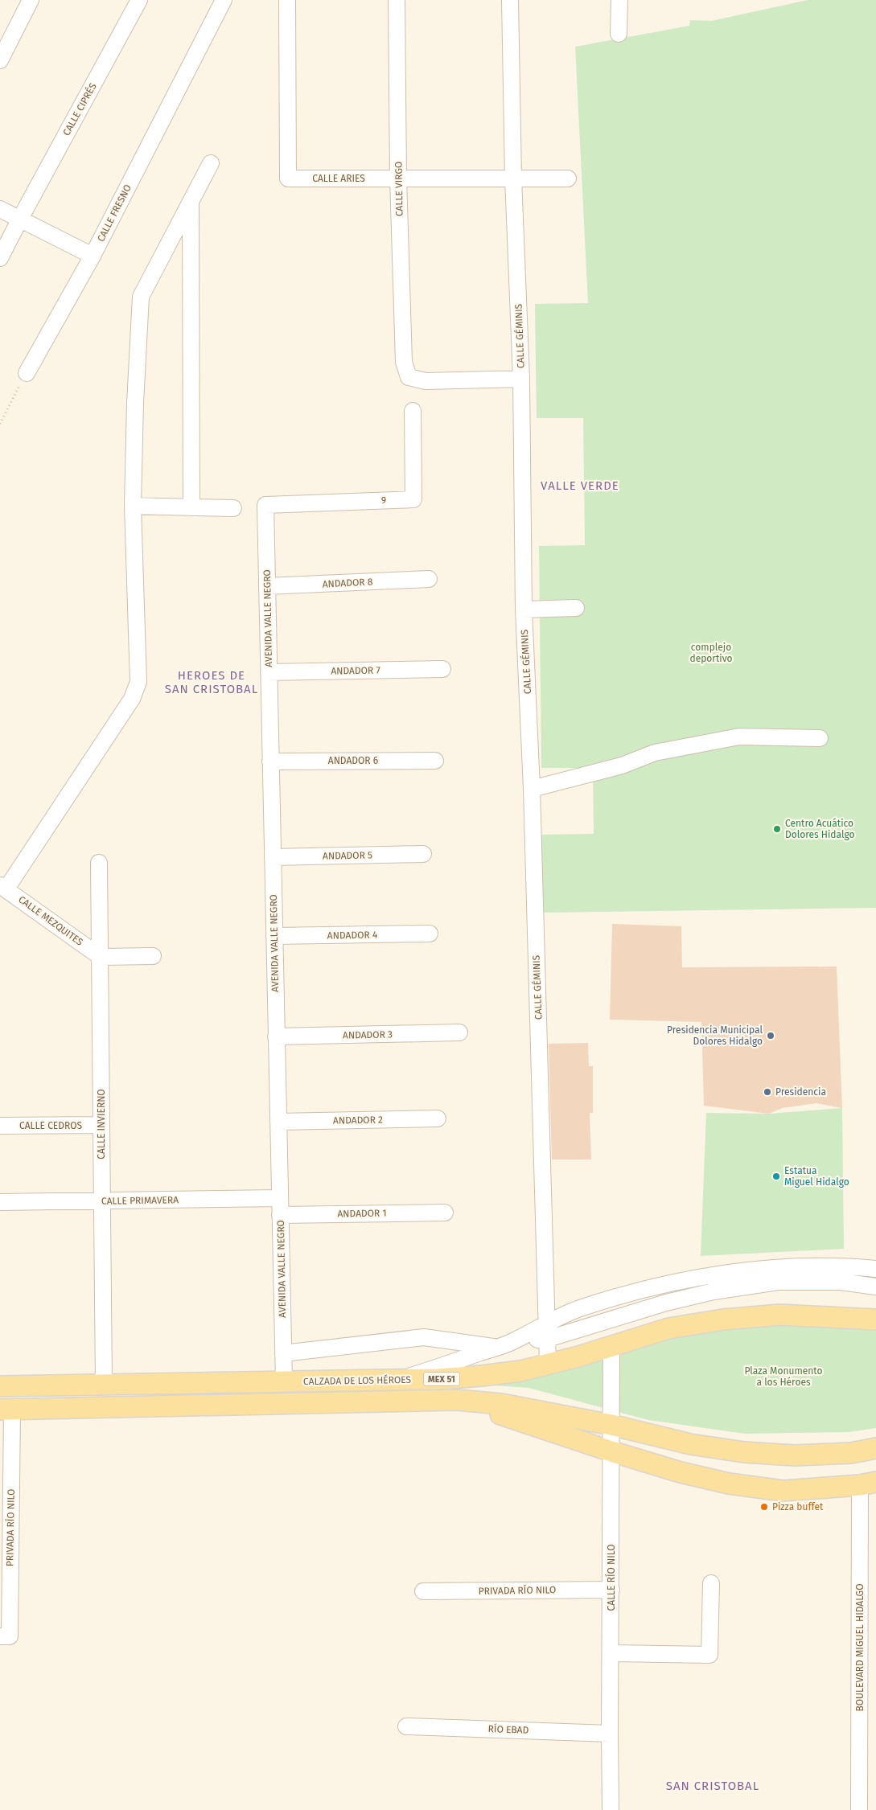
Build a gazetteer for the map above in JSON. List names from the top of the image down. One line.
{"streets":{"main road":["MEX 51","CALZADA DE LOS HÉROES"],"street":["CALLE CIPRÉS","CALLE ARIES","CALLE VIRGO","CALLE FRESNO","CALLE GÉMINIS","9","ANDADOR 8","AVENIDA VALLE NEGRO","ANDADOR 7","ANDADOR 6","ANDADOR 5","CALLE MEZQUITES","ANDADOR 4","ANDADOR 3","ANDADOR 2","CALLE INVIERNO","CALLE CEDROS","CALLE PRIMAVERA","ANDADOR 1","PRIVADA RÍO NILO","CALLE RÍO NILO","BOULEVARD MIGUEL HIDALGO","RÍO EBAD"]},"crossings":[["CALLE ARIES","CALLE VIRGO"],["CALLE ARIES","CALLE GÉMINIS"],["CALLE VIRGO","CALLE GÉMINIS"],["CALLE GÉMINIS","CALZADA DE LOS HÉROES"],["9","AVENIDA VALLE NEGRO"],["ANDADOR 8","AVENIDA VALLE NEGRO"],["AVENIDA VALLE NEGRO","ANDADOR 7"],["AVENIDA VALLE NEGRO","ANDADOR 6"],["AVENIDA VALLE NEGRO","ANDADOR 5"],["AVENIDA VALLE NEGRO","ANDADOR 4"],["AVENIDA VALLE NEGRO","ANDADOR 3"],["AVENIDA VALLE NEGRO","ANDADOR 2"],["AVENIDA VALLE NEGRO","CALLE PRIMAVERA"],["AVENIDA VALLE NEGRO","ANDADOR 1"],["AVENIDA VALLE NEGRO","CALZADA DE LOS HÉROES"],["CALLE MEZQUITES","CALLE INVIERNO"],["CALLE INVIERNO","CALLE CEDROS"],["CALLE INVIERNO","CALLE PRIMAVERA"],["CALLE INVIERNO","CALZADA DE LOS HÉROES"],["MEX 51","PRIVADA RÍO NILO"],["MEX 51","CALLE RÍO NILO"],["CALZADA DE LOS HÉROES","CALLE RÍO NILO"],["PRIVADA RÍO NILO","CALLE RÍO NILO"],["CALLE RÍO NILO","RÍO EBAD"]],"districts":["VALLE VERDE","HEROES DE SAN CRISTOBAL","SAN CRISTOBAL"],"parks":["complejo deportivo","Plaza Monumento a los Héroes"],"places":["Centro Acuático Dolores Hidalgo","Presidencia Municipal Dolores Hidalgo","Presidencia","Estatua Miguel Hidalgo","Pizza buffet"]}
